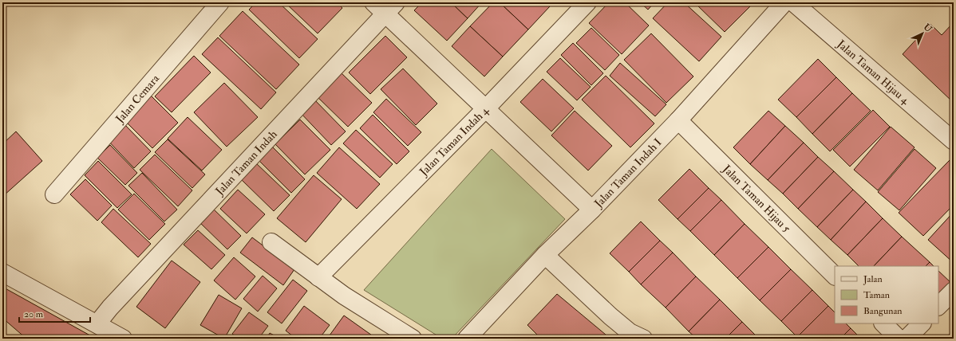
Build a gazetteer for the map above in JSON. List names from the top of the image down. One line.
{"streets":{"street":["Jalan Taman Hijau 4","Jalan Cemara","Jalan Taman Indah 4","Jalan Taman Indah","Jalan Taman Indah I","Jalan Taman Hijau 5"]},"crossings":[["Jalan Taman Indah I","Jalan Taman Hijau 5"]],"legend":["Jalan","Taman","Bangunan"],"scale_bar":"20 m","north":"top right"}
